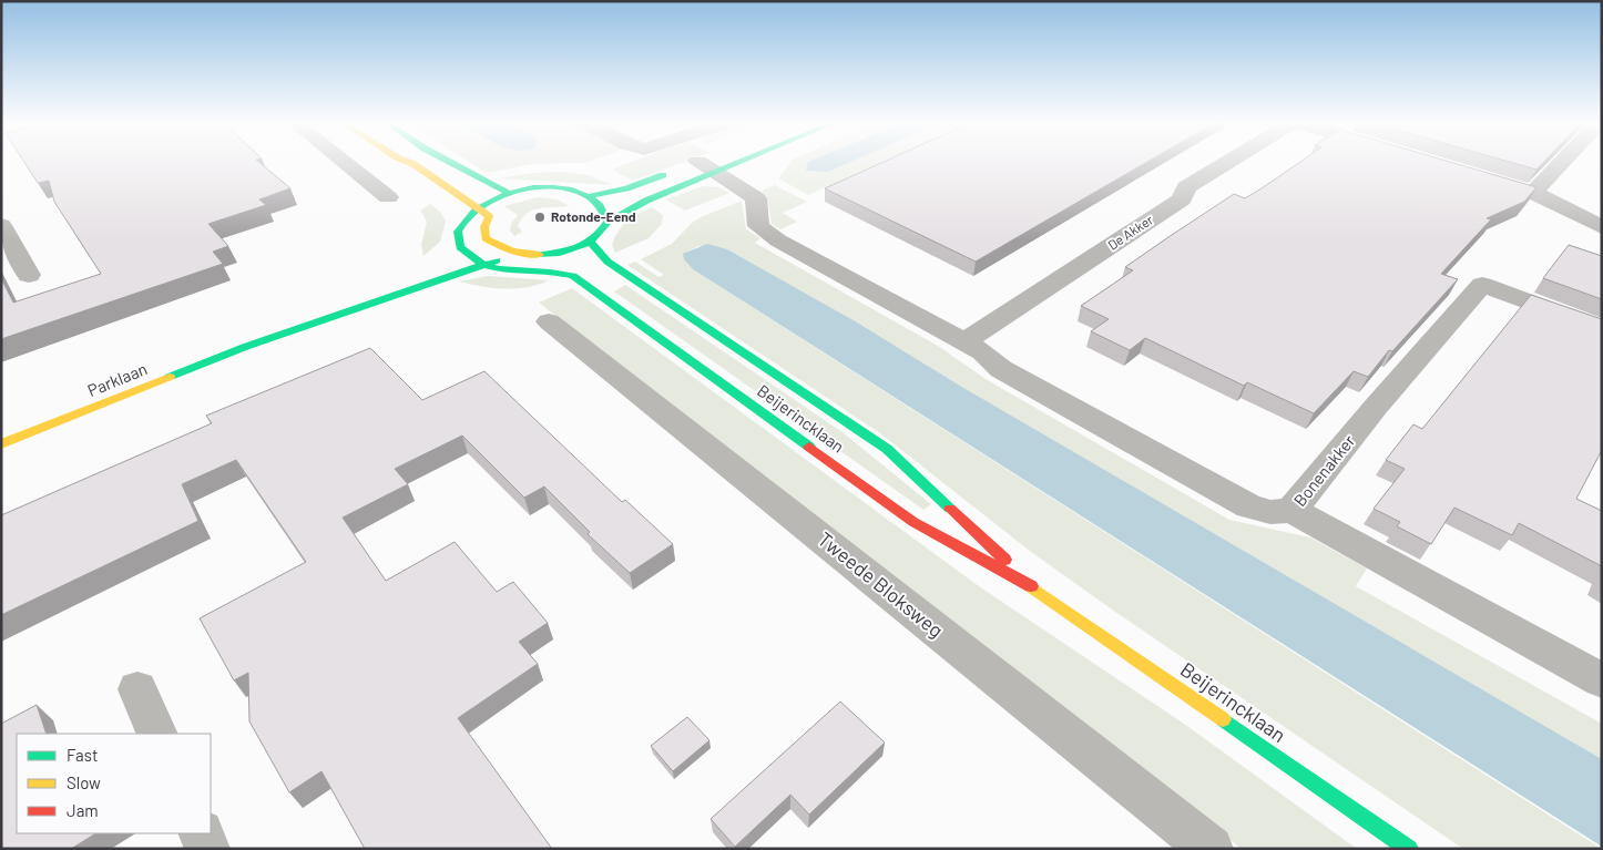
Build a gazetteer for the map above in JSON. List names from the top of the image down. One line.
{"streets":{"main road":["Parklaan","Beijerincklaan"],"street":["De Akker","Bonenakker","Tweede Bloksweg"]},"crossings":[["Parklaan","Beijerincklaan"]],"places":["Rotonde-Eend"],"legend":["Fast","Slow","Jam"]}
